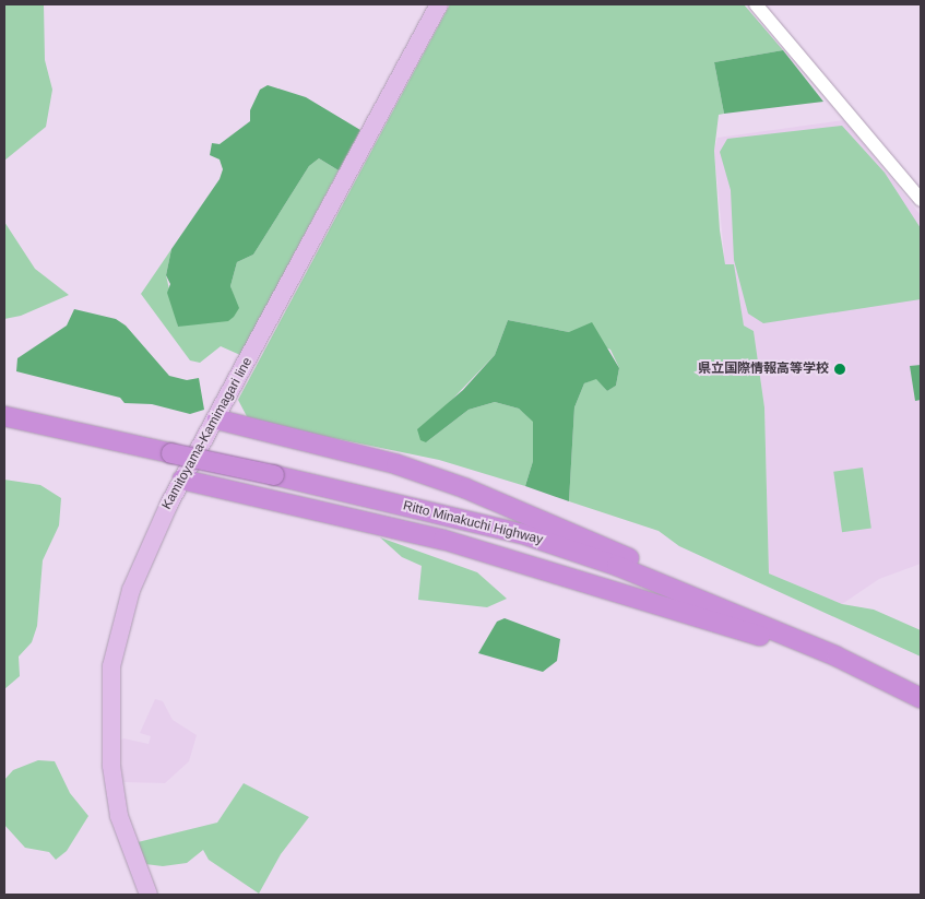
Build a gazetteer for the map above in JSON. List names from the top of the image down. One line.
{"streets":{"highway":["Ritto Minakuchi Highway"],"main road":["Kamitoyama-Kamimagari line"]},"places":["県立国際情報高等学校"]}
